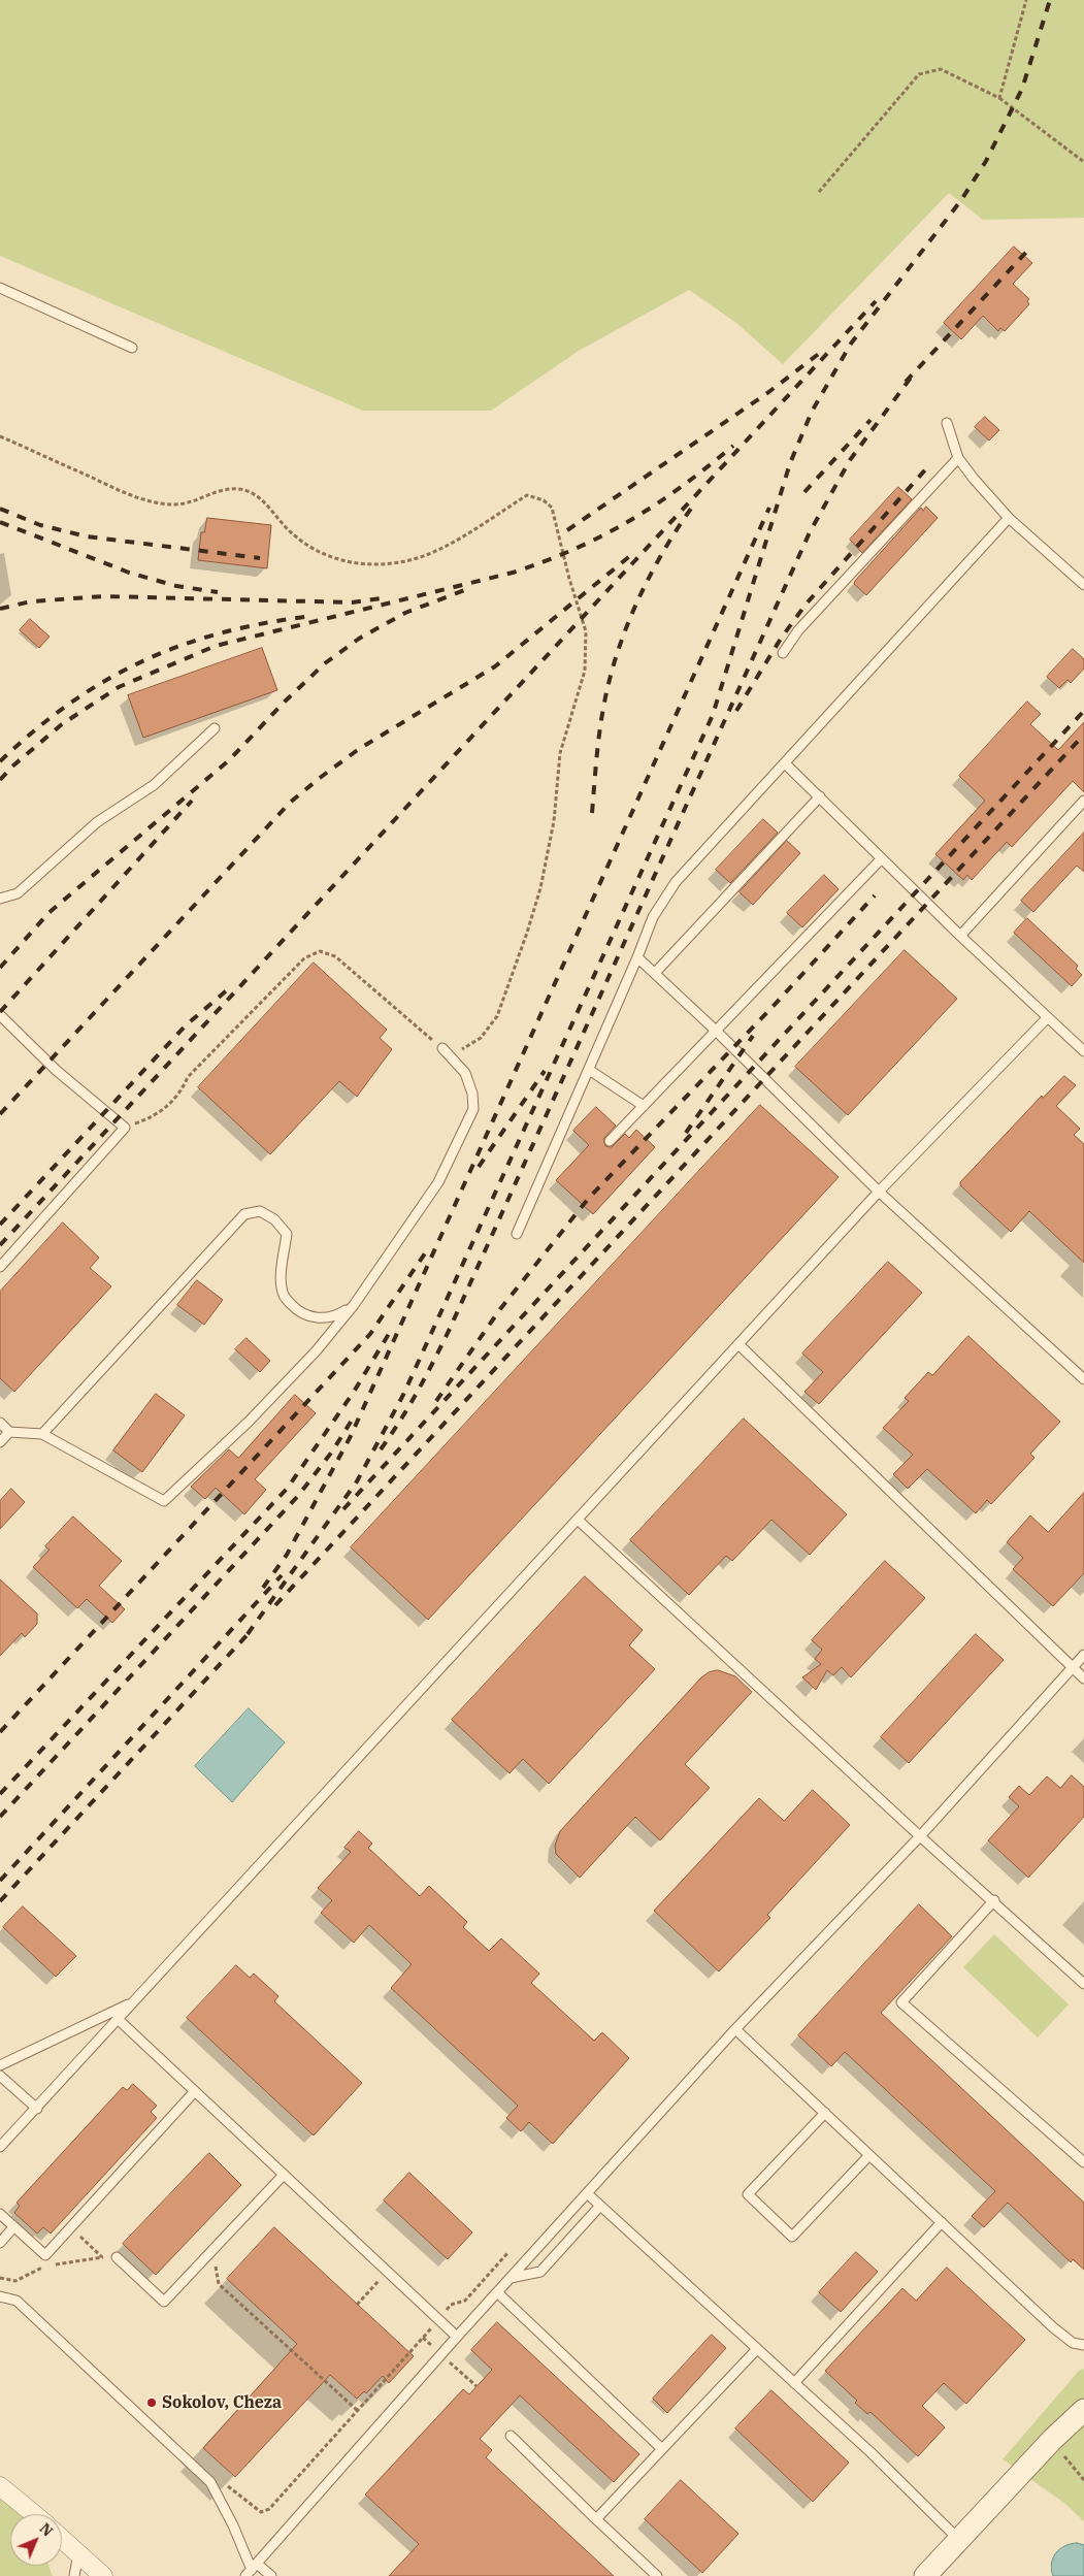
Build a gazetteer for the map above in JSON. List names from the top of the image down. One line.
{"places":["Sokolov, Cheza"],"north":"top right"}
